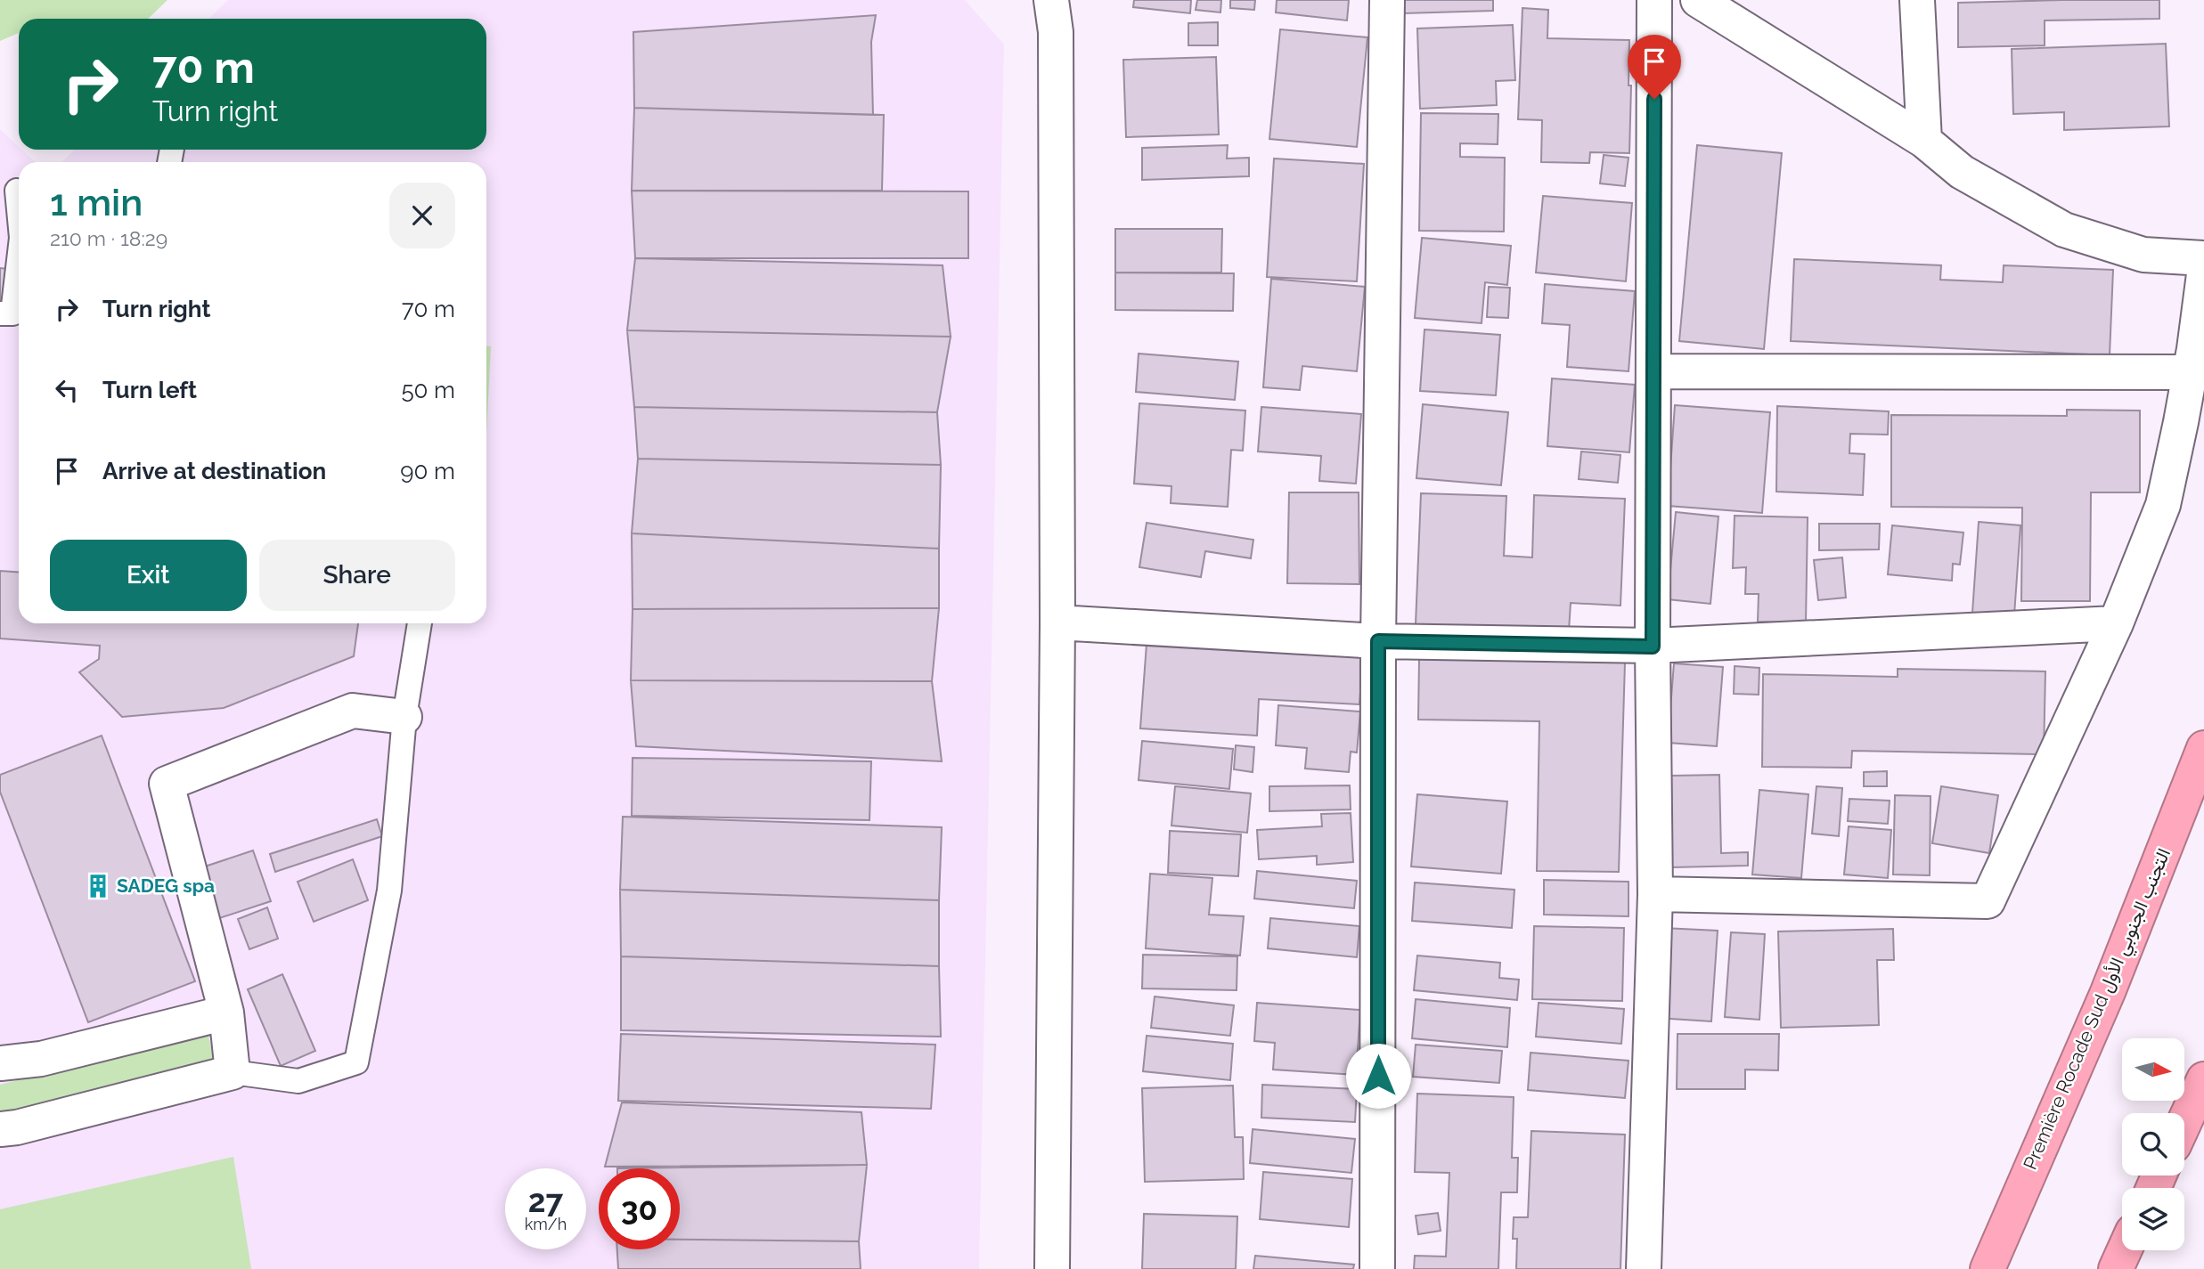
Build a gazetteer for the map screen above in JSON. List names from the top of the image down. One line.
{"streets":{"highway":["Première Rocade Sud التجنب الجنوبي الأول"]},"places":{"building":["SADEG spa"]},"north":"right","page":{"turn":["70 m","Turn right"],"heading":["1 min","210 m · 18:29"],"list":[{"name":"Turn right","value":"70 m"},{"name":"Turn left","value":"50 m"},{"name":"Arrive at destination","value":"90 m"}],"buttons":["Exit","Share"],"speed":"27 km/h","limit":"30"}}
